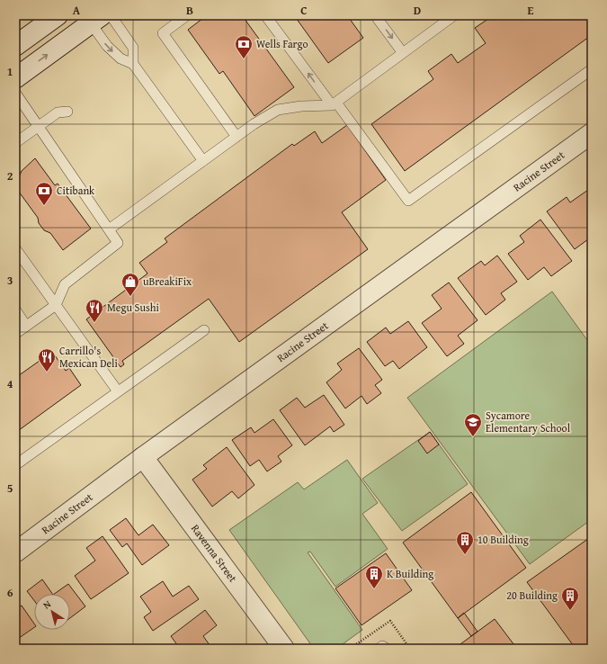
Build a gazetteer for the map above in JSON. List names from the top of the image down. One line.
{"streets":{"street":["Racine Street","Ravenna Street"]},"crossings":[["Racine Street","Ravenna Street"]],"places":{"bank":["Wells Fargo","Citibank"],"shop":["uBreakiFix"],"restaurant":["Megu Sushi","Carrillo's Mexican Deli"],"school or university":["Sycamore Elementary School"],"building":["10 Building","K Building","20 Building"]},"north":"top left","grid":{"columns":["A","B","C","D","E"],"rows":["1","2","3","4","5","6"]}}
